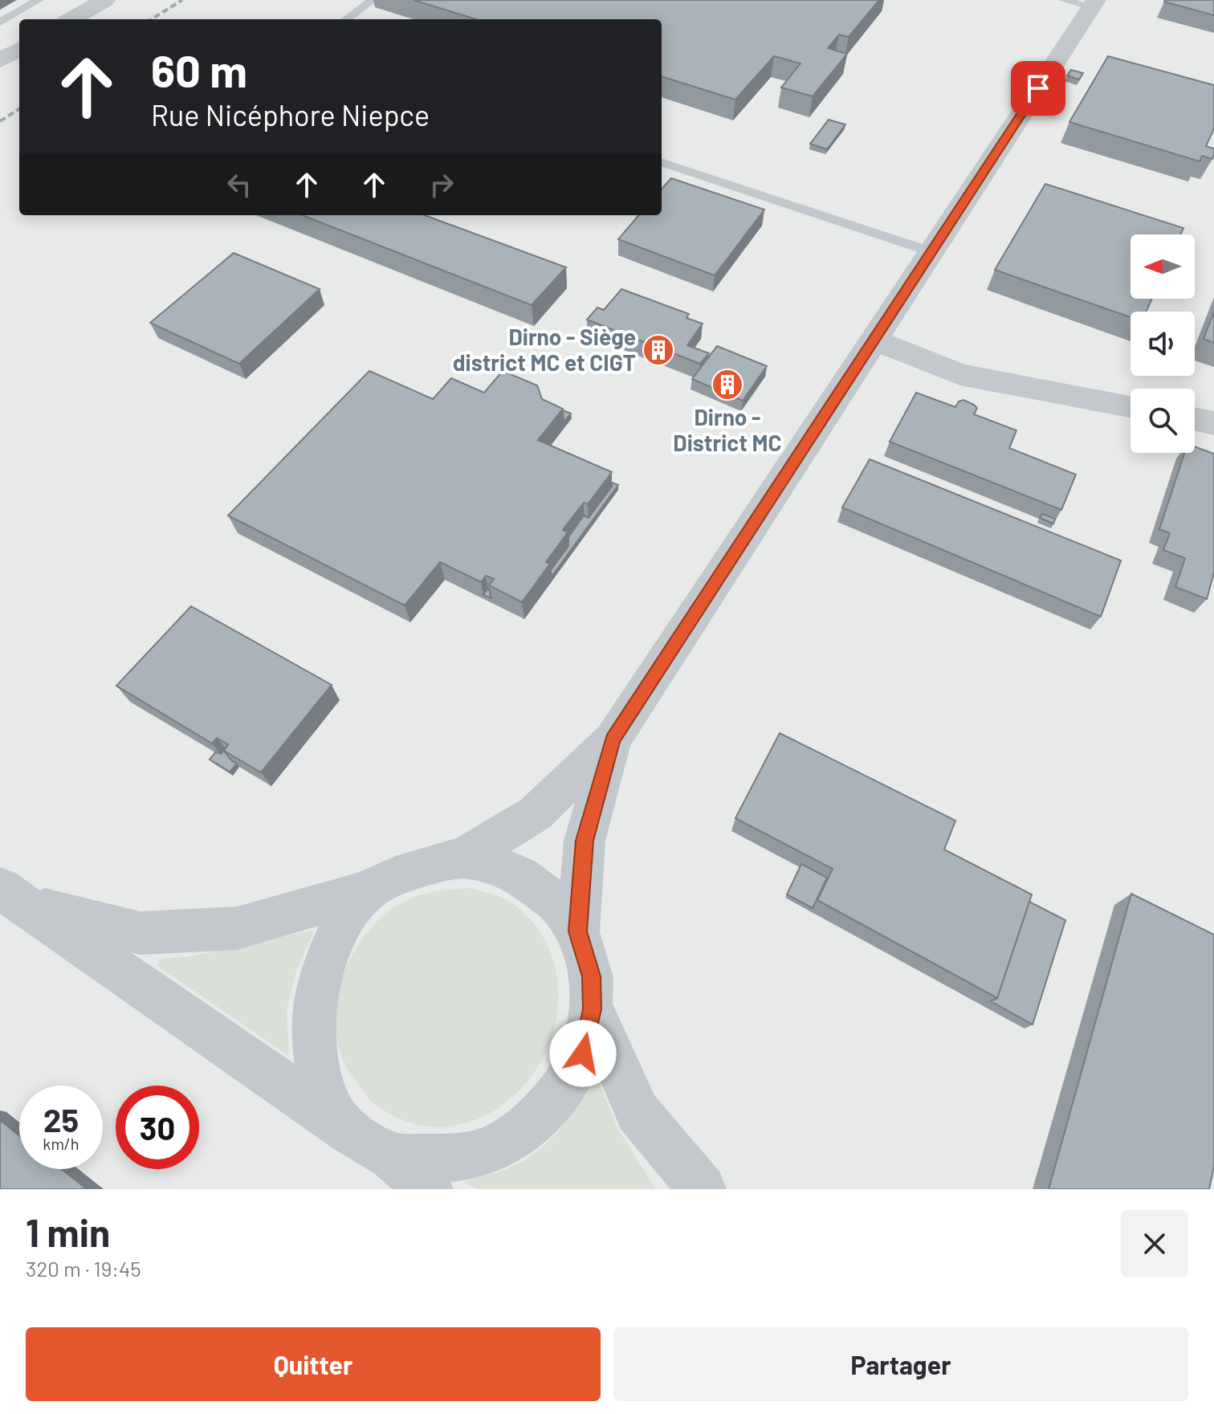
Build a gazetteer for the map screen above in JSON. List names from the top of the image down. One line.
{"places":{"building":["Dirno - Siège district MC et CIGT","Dirno - District MC"]},"north":"left","page":{"turn":["60 m","Rue Nicéphore Niepce"],"speed":"25 km/h","limit":"30","heading":["1 min","320 m · 19:45"],"buttons":["Quitter","Partager"]}}
